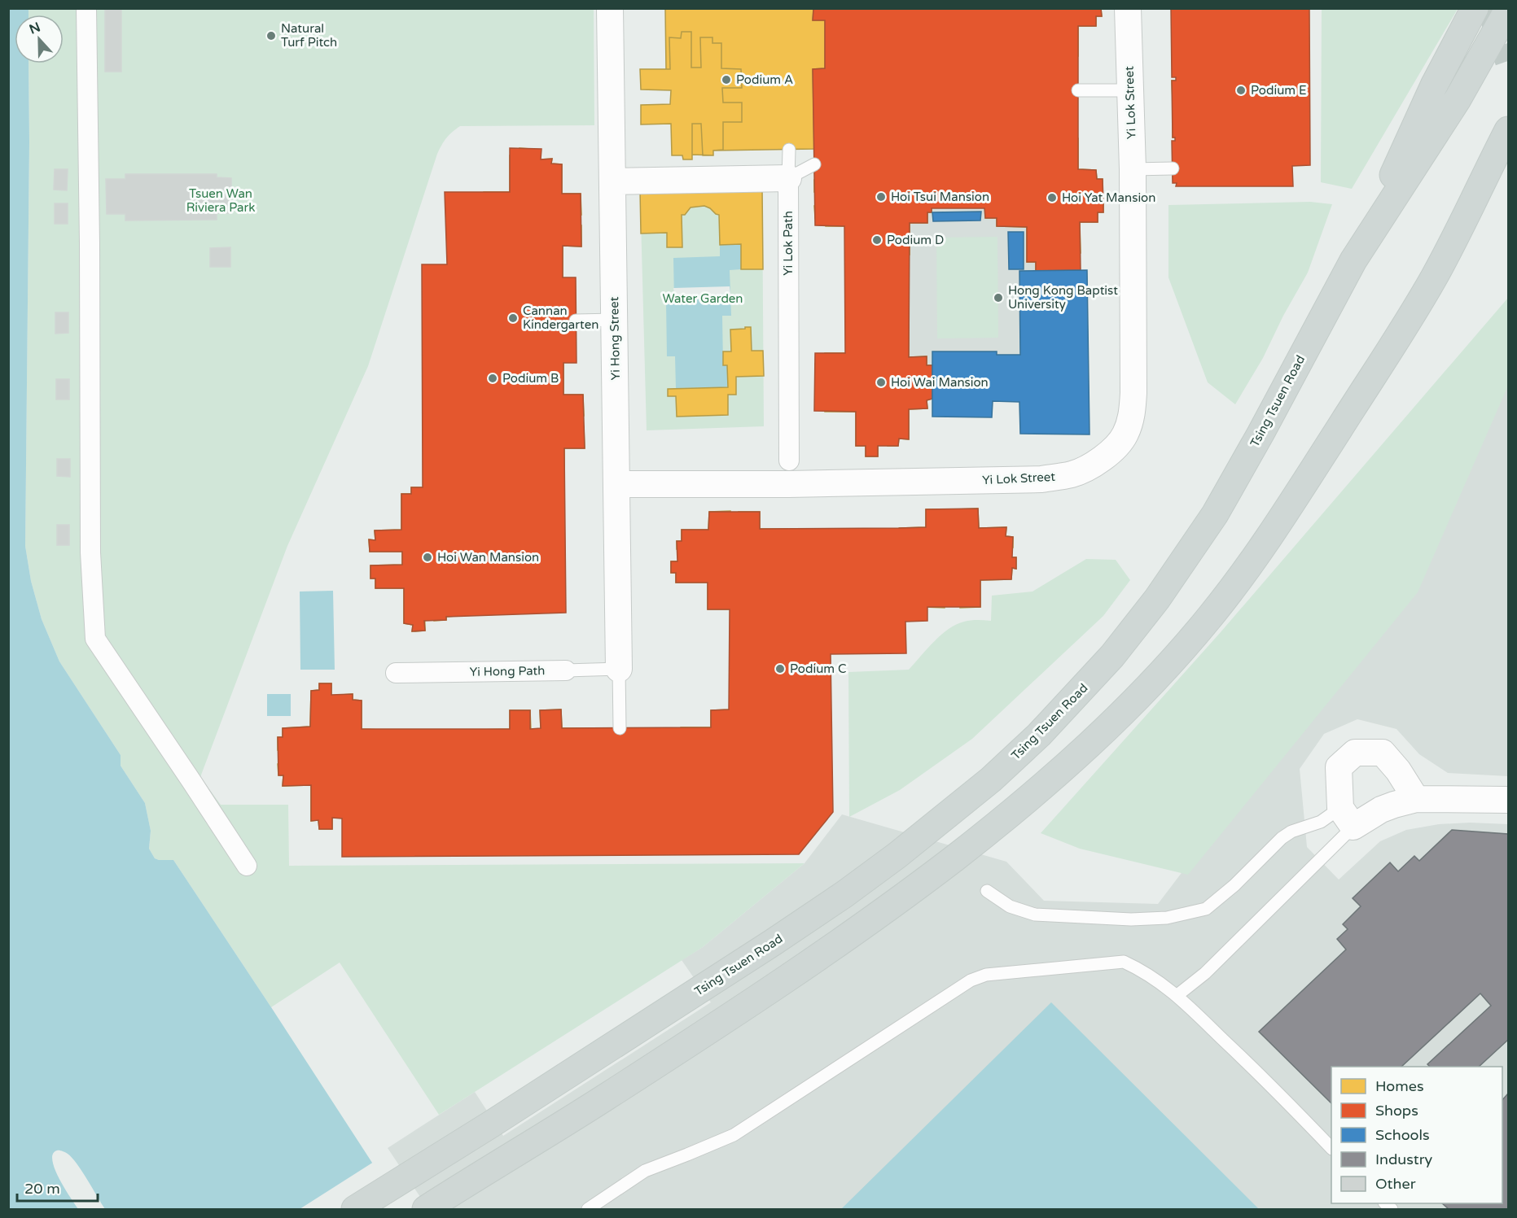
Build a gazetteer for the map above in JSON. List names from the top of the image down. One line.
{"streets":{"main road":["Tsing Tsuen Road"],"street":["Yi Lok Street","Yi Lok Path","Yi Hong Street","Yi Hong Path"]},"crossings":[["Yi Lok Street","Yi Lok Path"],["Yi Lok Street","Yi Hong Street"],["Yi Hong Street","Yi Hong Path"]],"parks":["Tsuen Wan Riviera Park","Water Garden"],"places":["Natural Turf Pitch","Podium A","Podium E","Hoi Tsui Mansion","Hoi Yat Mansion","Podium D","Hong Kong Baptist University","Cannan Kindergarten","Podium B","Hoi Wai Mansion","Hoi Wan Mansion","Podium C"],"legend":["Homes","Shops","Schools","Industry","Other"],"scale_bar":"20 m","north":"top"}
